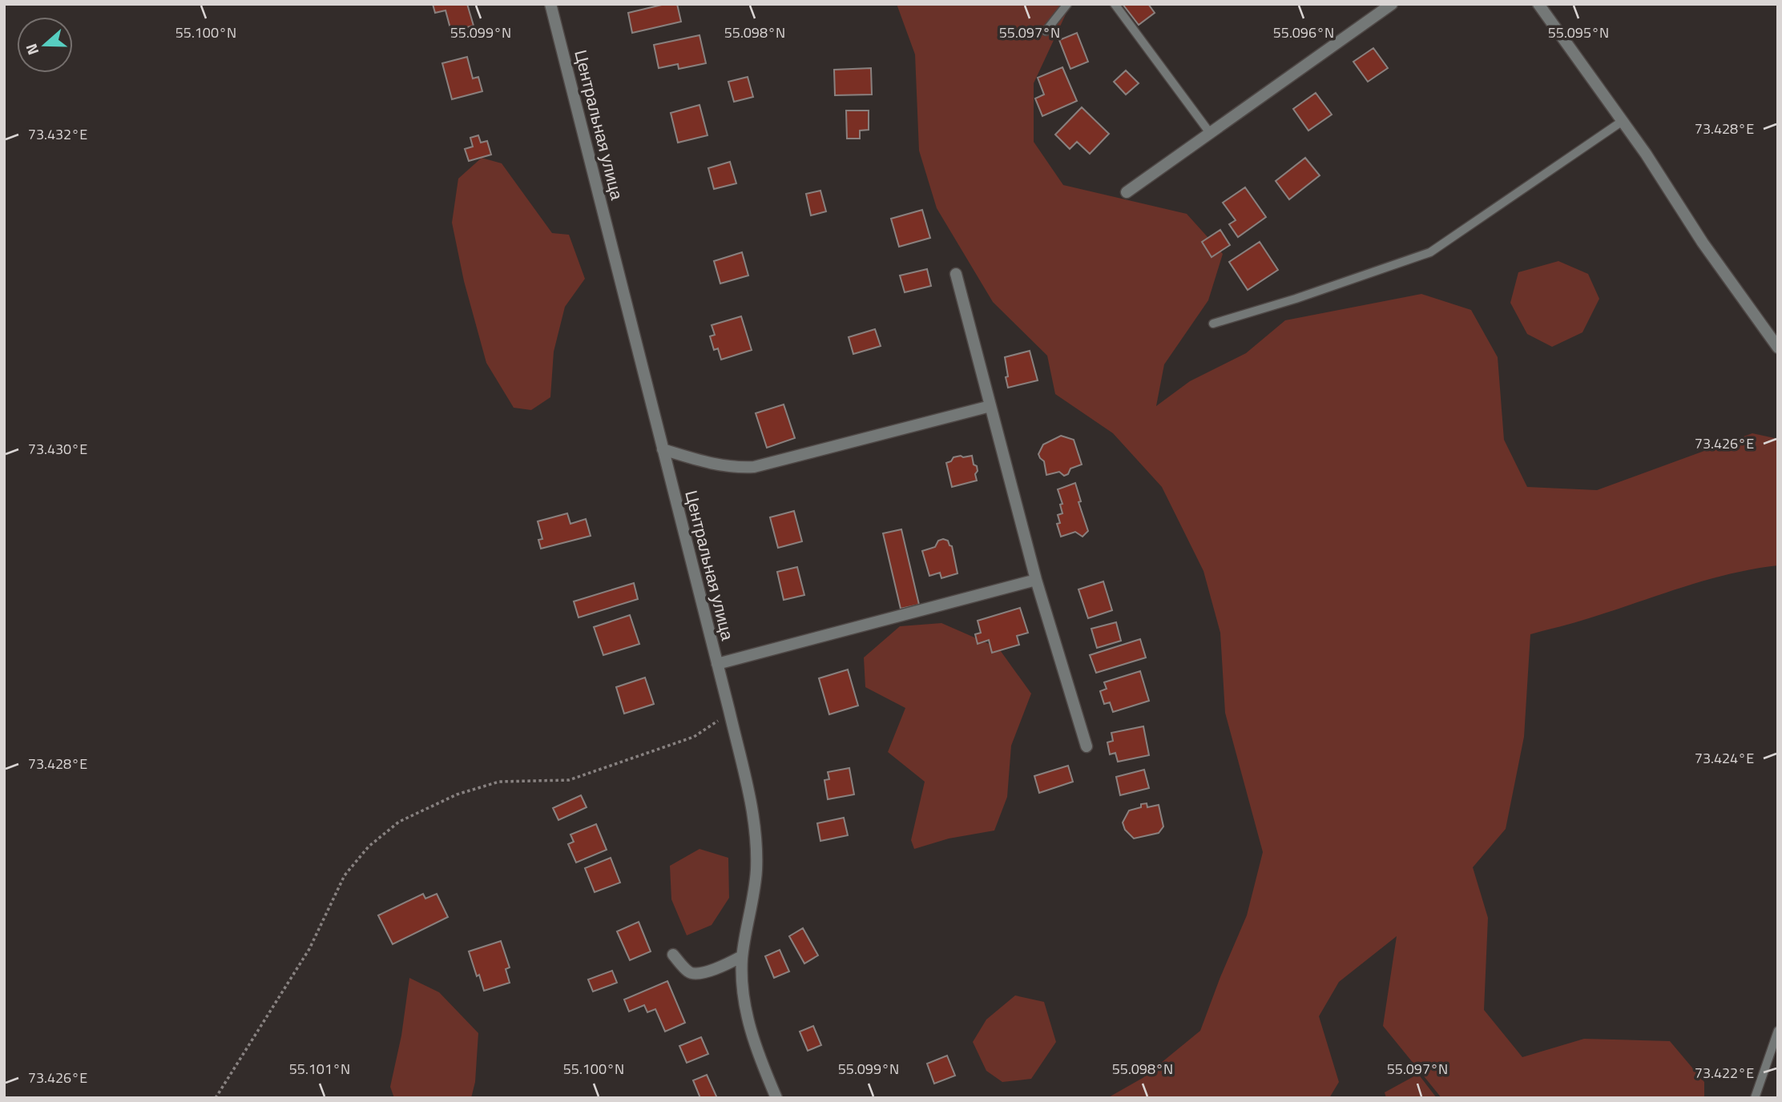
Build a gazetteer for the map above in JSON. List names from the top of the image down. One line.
{"streets":{"street":["Центральная улица"]},"north":"left","coordinates":["55.100°N","55.099°N","55.098°N","55.097°N","55.096°N","55.095°N","73.428°E","73.432°E","73.426°E","73.430°E","73.424°E","55.101°N","73.422°E"]}
